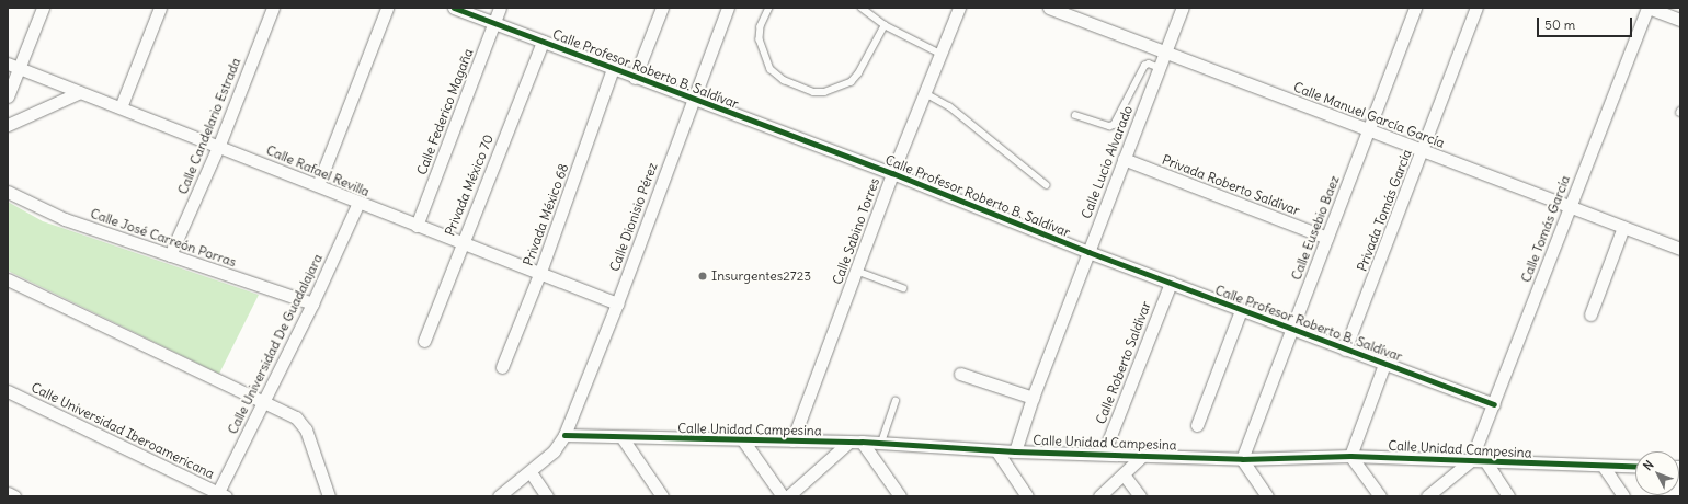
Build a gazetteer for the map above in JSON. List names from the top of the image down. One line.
{"streets":{"street":["Calle Profesor Roberto B. Saldívar","Calle Federico Magaña","Calle Manuel García García","Calle Candelario Estrada","Calle Lucio Alvarado","Calle Rafael Revilla","Privada México 70","Privada Roberto Saldívar","Privada Tomás García","Privada México 68","Calle Dionisio Pérez","Calle Eusebio Baez","Calle Tomás García","Calle Sabino Torres","Calle José Carreón Porras","Calle Universidad De Guadalajara","Calle Roberto Saldívar","Calle Unidad Campesina","Calle Universidad Iberoamericana"]},"crossings":[["Calle Profesor Roberto B. Saldívar","Calle Federico Magaña"],["Calle Profesor Roberto B. Saldívar","Calle Lucio Alvarado"],["Calle Profesor Roberto B. Saldívar","Privada México 70"],["Calle Profesor Roberto B. Saldívar","Privada Tomás García"],["Calle Profesor Roberto B. Saldívar","Privada México 68"],["Calle Profesor Roberto B. Saldívar","Calle Dionisio Pérez"],["Calle Profesor Roberto B. Saldívar","Calle Eusebio Baez"],["Calle Profesor Roberto B. Saldívar","Calle Tomás García"],["Calle Profesor Roberto B. Saldívar","Calle Sabino Torres"],["Calle Profesor Roberto B. Saldívar","Calle Roberto Saldívar"],["Calle Federico Magaña","Calle Rafael Revilla"],["Calle Manuel García García","Calle Lucio Alvarado"],["Calle Manuel García García","Privada Tomás García"],["Calle Manuel García García","Calle Eusebio Baez"],["Calle Manuel García García","Calle Tomás García"],["Calle Candelario Estrada","Calle Rafael Revilla"],["Calle Candelario Estrada","Calle José Carreón Porras"],["Calle Lucio Alvarado","Privada Roberto Saldívar"],["Calle Lucio Alvarado","Calle Unidad Campesina"],["Calle Rafael Revilla","Privada México 70"],["Calle Rafael Revilla","Privada México 68"],["Calle Rafael Revilla","Calle Dionisio Pérez"],["Calle Rafael Revilla","Calle Universidad De Guadalajara"],["Privada Roberto Saldívar","Calle Eusebio Baez"],["Calle Dionisio Pérez","Calle Unidad Campesina"],["Calle Eusebio Baez","Calle Unidad Campesina"],["Calle Tomás García","Calle Unidad Campesina"],["Calle Sabino Torres","Calle Unidad Campesina"],["Calle José Carreón Porras","Calle Universidad De Guadalajara"],["Calle Universidad De Guadalajara","Calle Universidad Iberoamericana"],["Calle Roberto Saldívar","Calle Unidad Campesina"]],"places":["Insurgentes2723"],"scale_bar":"50 m","north":"top left"}
